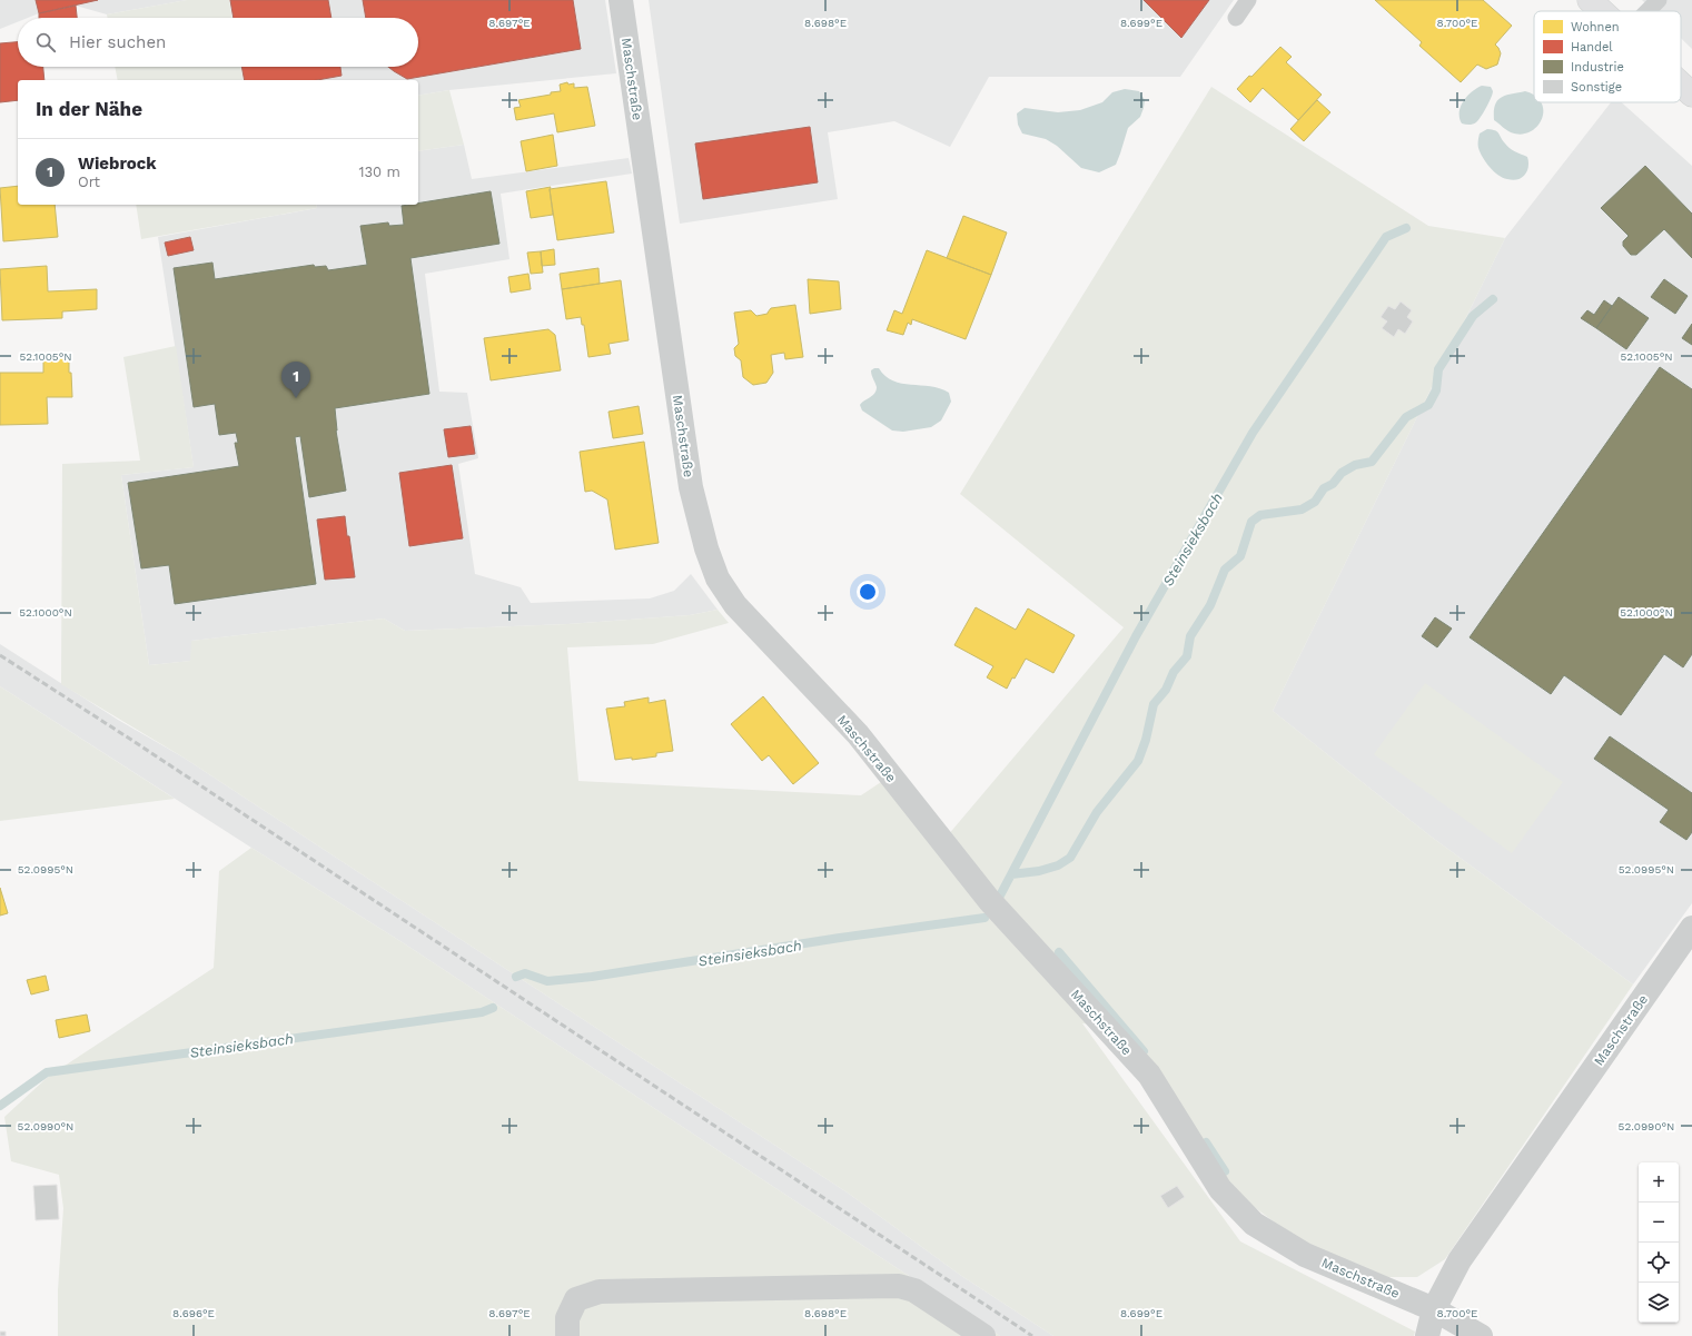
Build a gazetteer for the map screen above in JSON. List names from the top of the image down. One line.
{"streets":{"street":["Maschstraße"]},"water":["Steinsieksbach"],"legend":["Wohnen","Handel","Industrie","Sonstige"],"page":{"search":"Hier suchen","heading":"In der Nähe","list":[{"mark":"1","name":"Wiebrock","note":"Ort","value":"130 m"}],"pins":"1","map_buttons":["+","−"]},"coordinates":["8.697°E","8.698°E","8.699°E","8.700°E","52.1005°N","52.1000°N","52.0995°N","52.0990°N","8.696°E"]}
